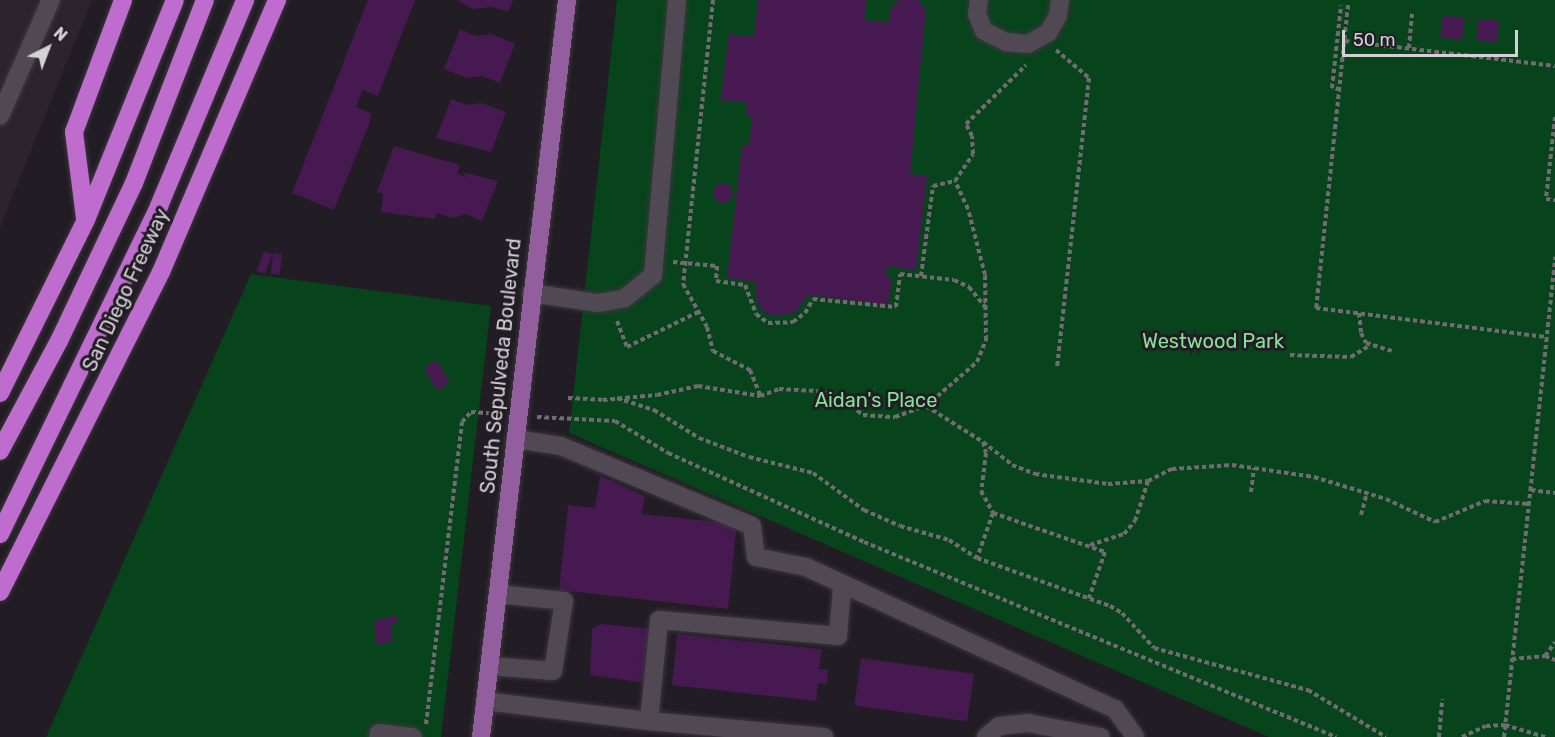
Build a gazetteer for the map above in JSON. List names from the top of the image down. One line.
{"streets":{"highway":["San Diego Freeway"],"main road":["South Sepulveda Boulevard"]},"parks":["Westwood Park","Aidan's Place"],"scale_bar":"50 m","north":"top right"}
